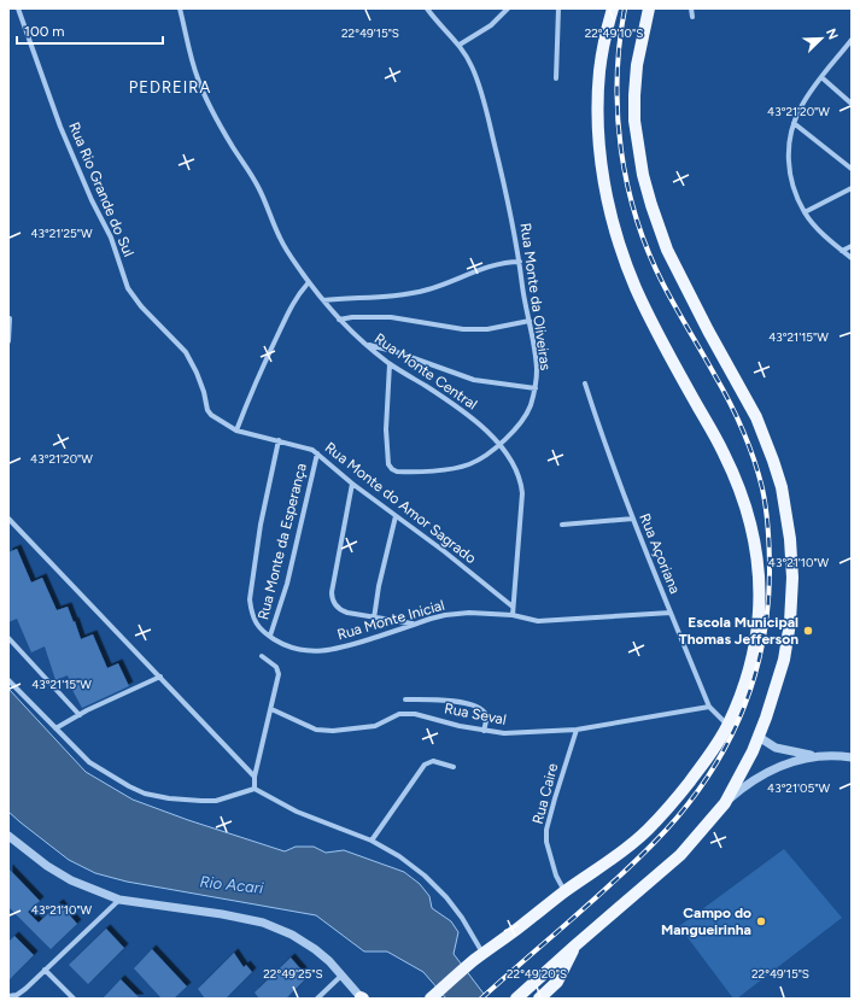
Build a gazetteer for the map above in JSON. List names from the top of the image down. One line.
{"streets":{"street":["Rua Rio Grande do Sul","Rua Monte da Oliveiras","Rua Monte Central","Rua Monte do Amor Sagrado","Rua Monte da Esperança","Rua Açoriana","Rua Monte Inicial","Rua Seval","Rua Caire"]},"crossings":[["Rua Rio Grande do Sul","Rua Monte do Amor Sagrado"],["Rua Monte da Oliveiras","Rua Monte Central"],["Rua Monte Central","Rua Monte do Amor Sagrado"],["Rua Monte Central","Rua Monte Inicial"],["Rua Monte do Amor Sagrado","Rua Monte da Esperança"],["Rua Monte do Amor Sagrado","Rua Monte Inicial"],["Rua Monte da Esperança","Rua Monte Inicial"],["Rua Açoriana","Rua Monte Inicial"],["Rua Açoriana","Rua Seval"],["Rua Seval","Rua Caire"]],"districts":["PEDREIRA"],"water":["Rio Acari"],"places":["Escola Municipal Thomas Jefferson","Campo do Mangueirinha"],"scale_bar":"100 m","north":"top right","coordinates":["22°49'15\"S","22°49'10\"S","43°21'20\"W","43°21'25\"W","43°21'15\"W","43°21'10\"W","43°21'05\"W","22°49'25\"S","22°49'20\"S"]}
